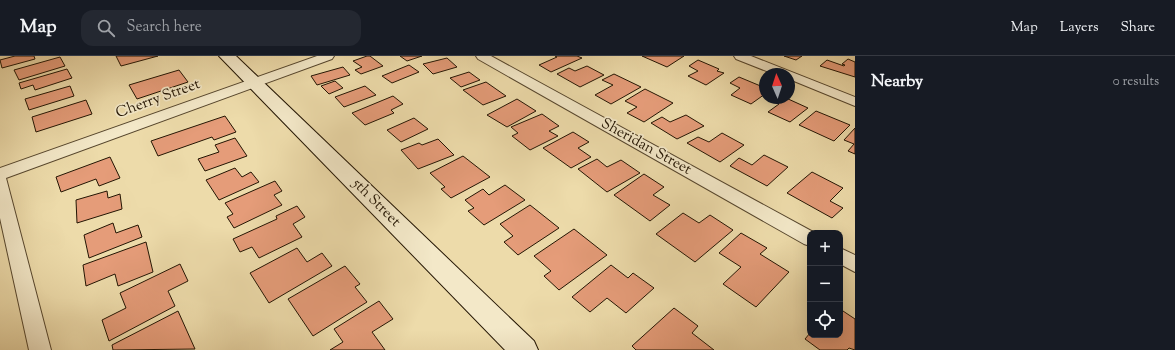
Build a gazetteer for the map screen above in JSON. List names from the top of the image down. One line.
{"streets":{"street":["Cherry Street","Sheridan Street","5th Street"]},"crossings":[["Cherry Street","5th Street"]],"north":"top","page":{"header":"Map","search":"Search here","nav":["Map","Layers","Share"],"heading":["Nearby","0 results"],"map_buttons":["+","−"]}}
